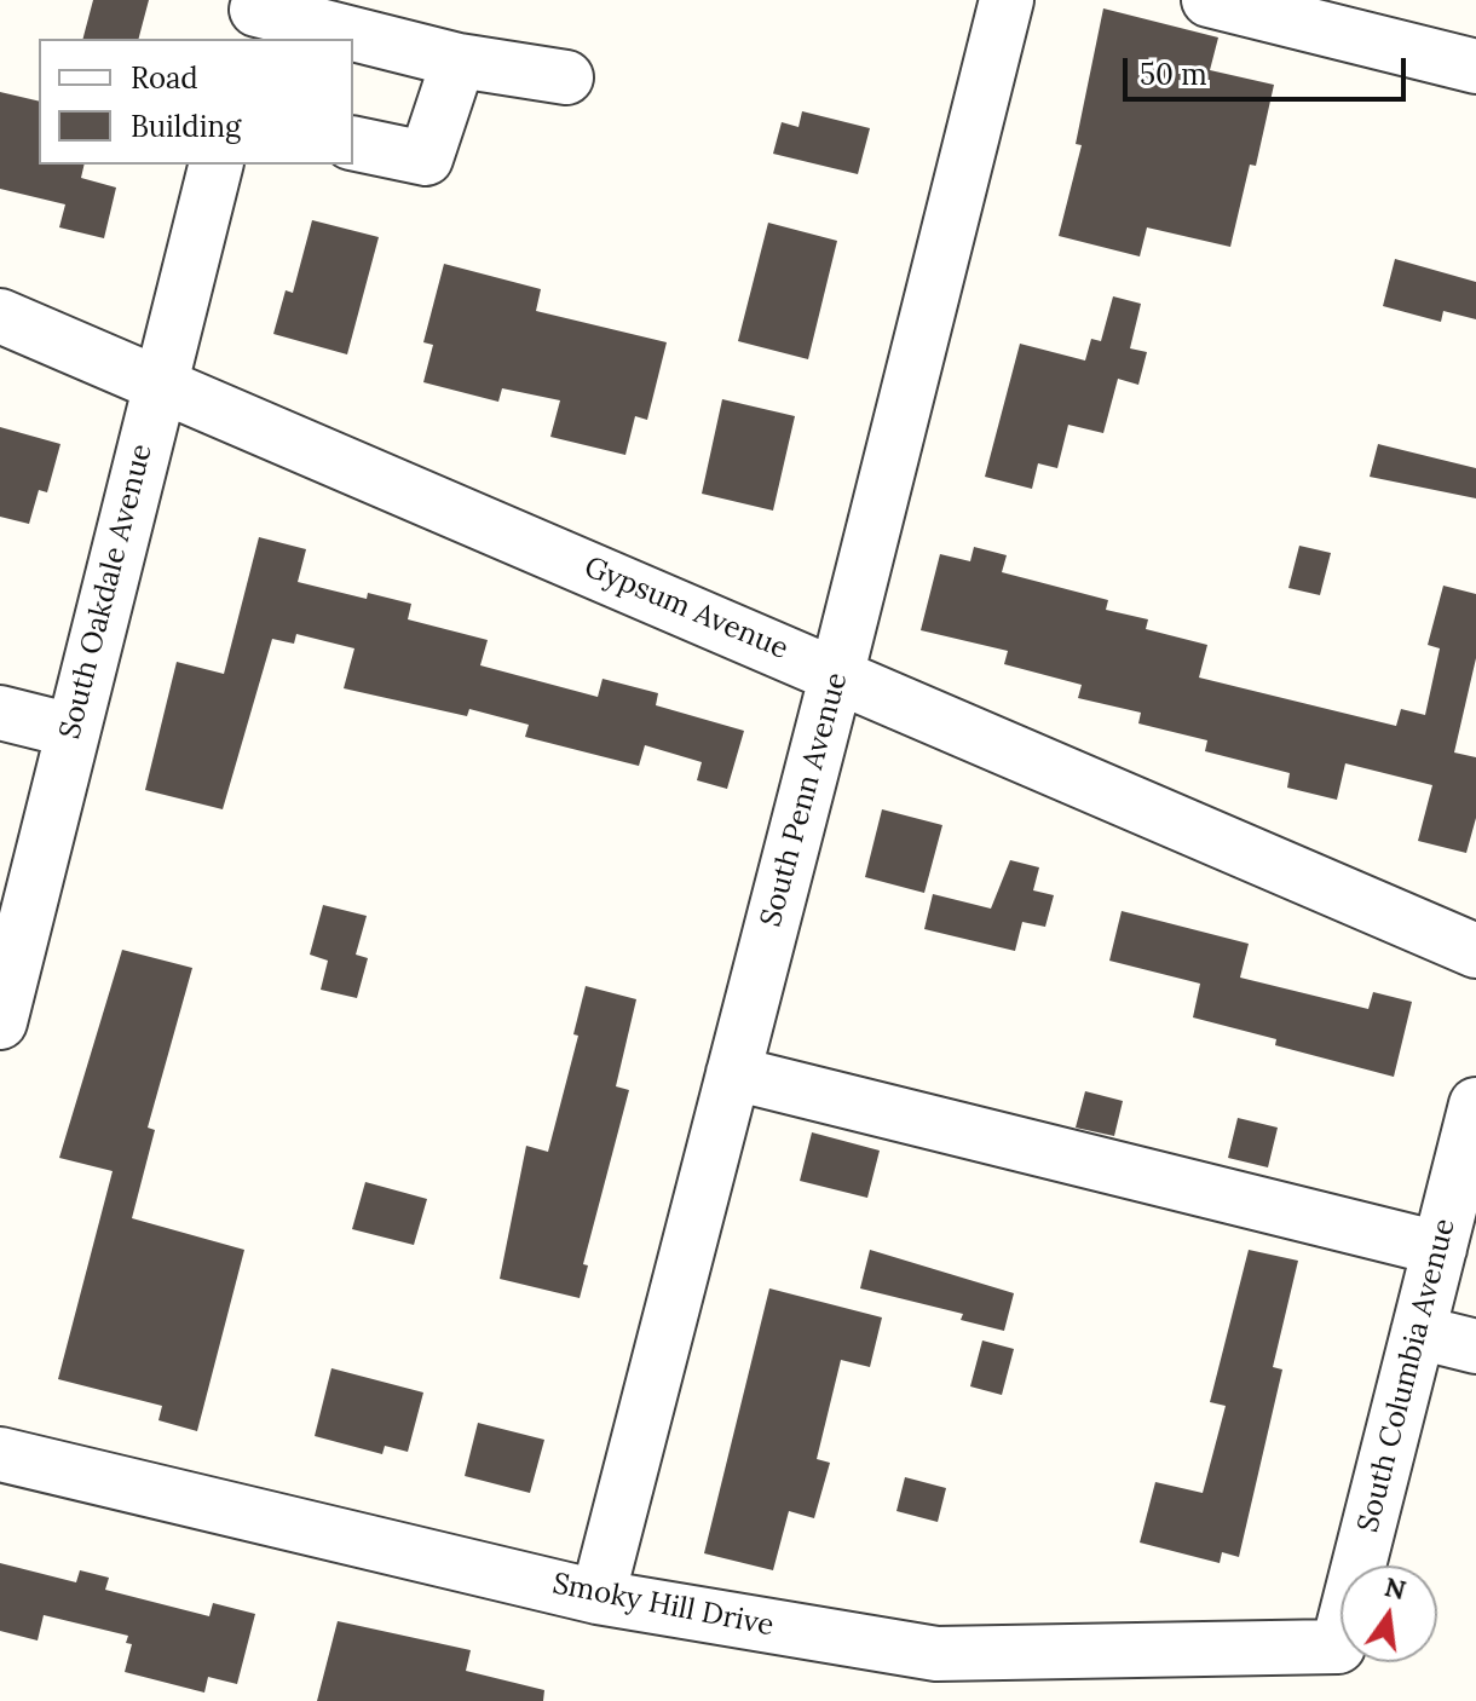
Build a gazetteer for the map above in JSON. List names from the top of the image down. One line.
{"streets":{"street":["South Oakdale Avenue","Gypsum Avenue","South Penn Avenue","South Columbia Avenue","Smoky Hill Drive"]},"crossings":[["South Oakdale Avenue","Gypsum Avenue"],["Gypsum Avenue","South Penn Avenue"],["South Penn Avenue","Smoky Hill Drive"],["South Columbia Avenue","Smoky Hill Drive"]],"legend":["Road","Building"],"scale_bar":"50 m","north":"top"}
